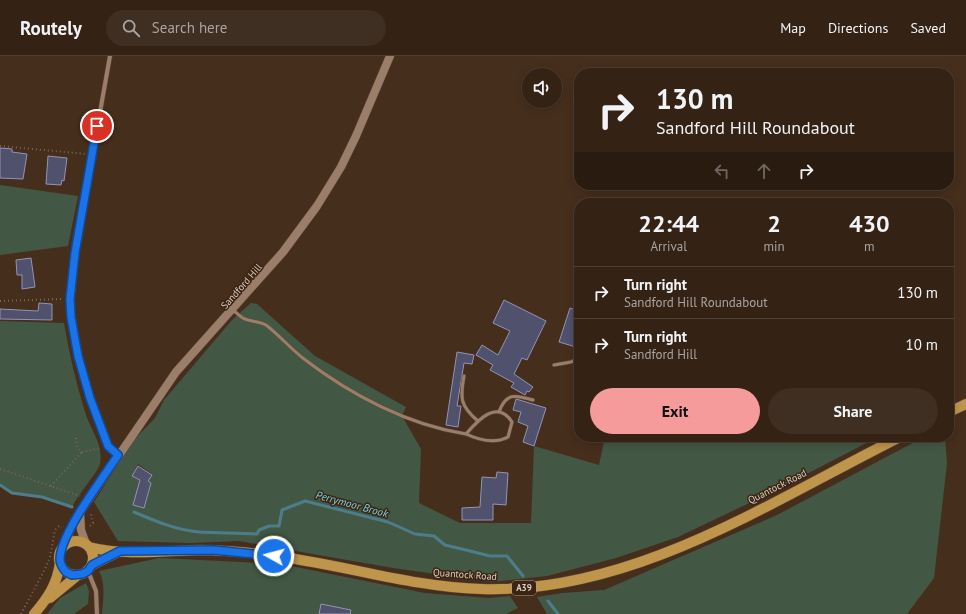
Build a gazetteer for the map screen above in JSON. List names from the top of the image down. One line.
{"streets":{"main road":["Sandford Hill","Quantock Road","A39"]},"crossings":[["Sandford Hill","Quantock Road"],["Sandford Hill","A39"],["Quantock Road","A39"]],"water":["Perrymoor Brook"],"page":{"header":"Routely","search":"Search here","nav":["Map","Directions","Saved"],"turn":["130 m","Sandford Hill Roundabout"],"eta":["22:44","Arrival","2","min","430","m"],"list":[{"name":"Turn right","note":"Sandford Hill Roundabout","value":"130 m"},{"name":"Turn right","note":"Sandford Hill","value":"10 m"}],"buttons":["Exit","Share"]}}
